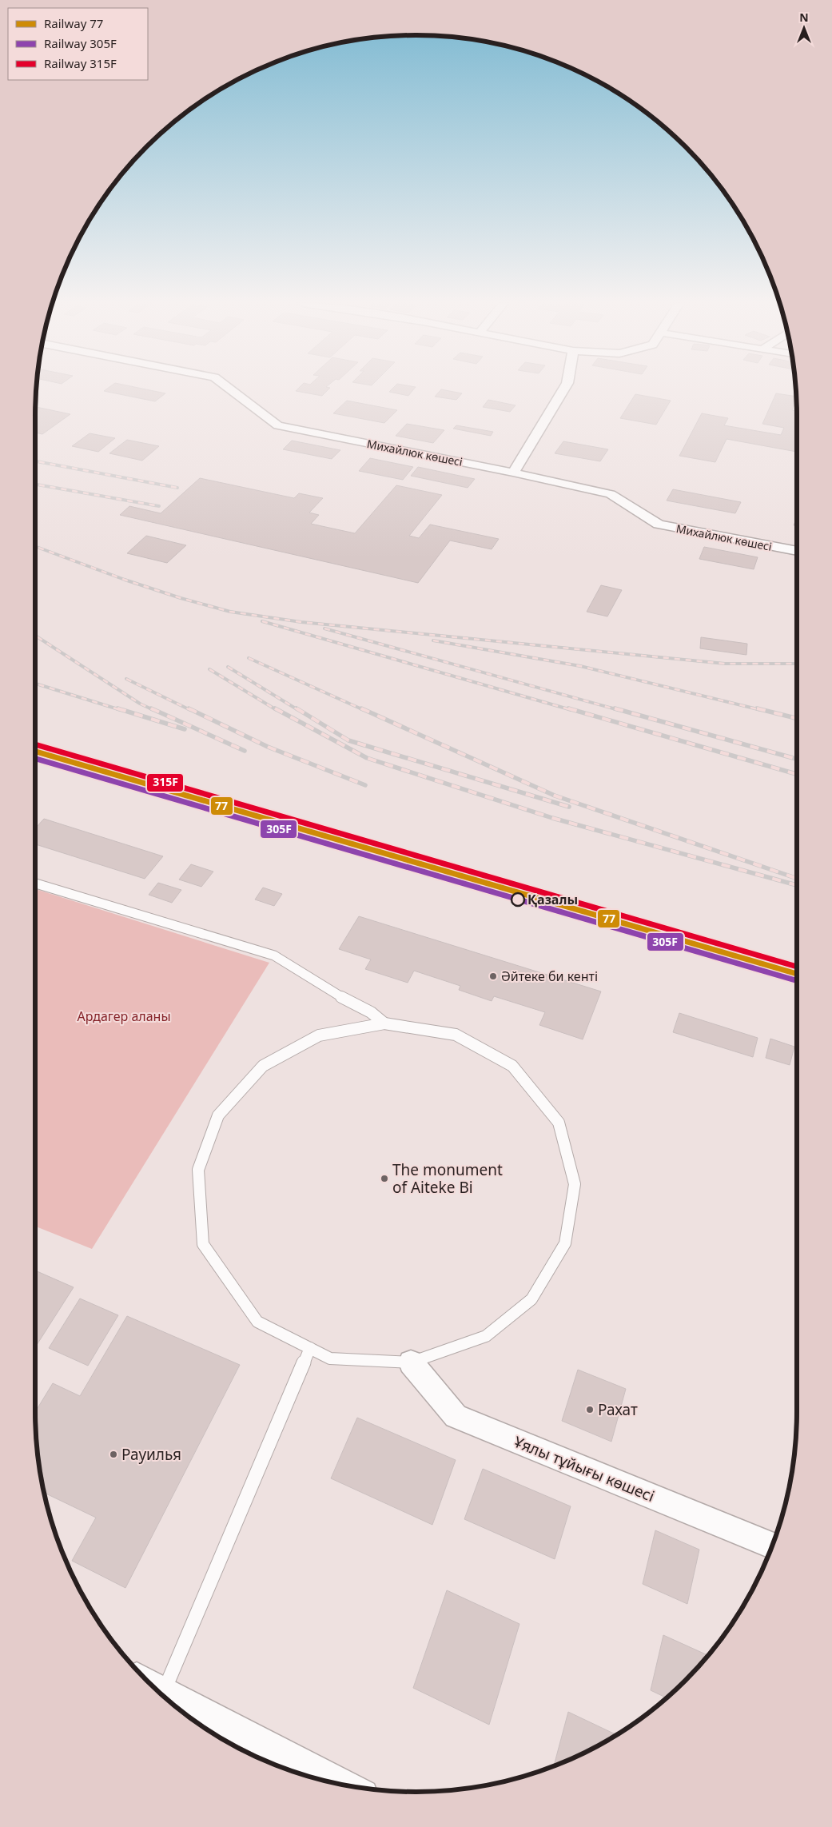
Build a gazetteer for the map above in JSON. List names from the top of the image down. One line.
{"streets":{"street":["Михайлюк көшесі","Ұялы тұйығы көшесі"]},"parks":["Ардагер аланы"],"places":["Қазалы","Әйтеке би кенті","The monument of Aiteke Bi","Рахат","Рауилья"],"lines":["rail line 315F","rail line 77","rail line 305F"],"legend":["Railway 77","Railway 305F","Railway 315F"],"north":"top"}
